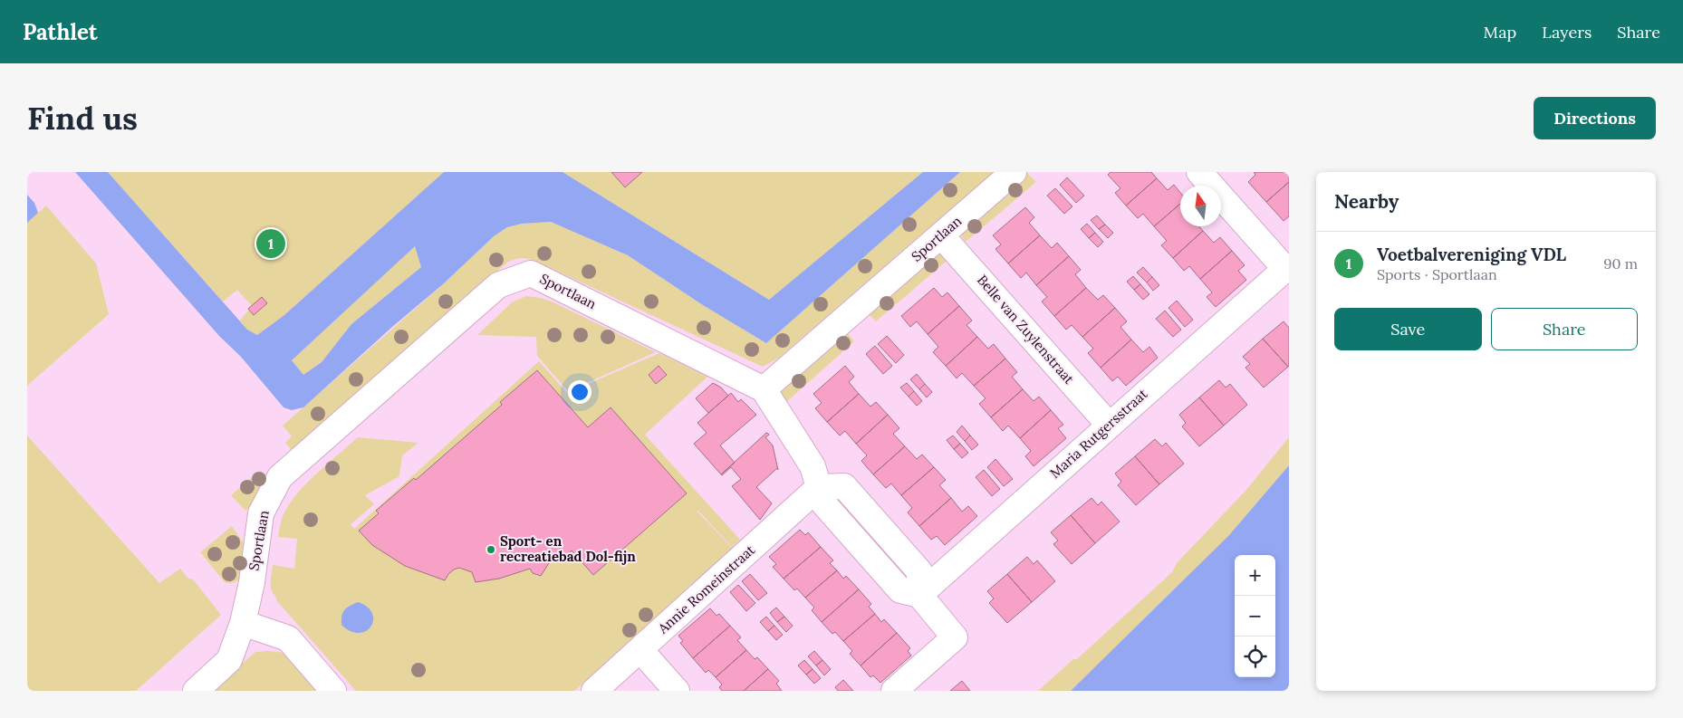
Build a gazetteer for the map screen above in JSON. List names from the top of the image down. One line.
{"streets":{"street":["Sportlaan","Belle van Zuylenstraat","Maria Rutgersstraat","Annie Romeinstraat"]},"crossings":[["Sportlaan","Belle van Zuylenstraat"],["Belle van Zuylenstraat","Maria Rutgersstraat"]],"places":["Sport- en recreatiebad Dol-fijn"],"north":"top","page":{"header":"Pathlet","nav":["Map","Layers","Share"],"buttons":["Directions",["Save","Share"]],"title":"Find us","heading":"Nearby","pins":"1","list":[{"mark":"1","name":"Voetbalvereniging VDL","note":"Sports · Sportlaan","value":"90 m"}],"map_buttons":["+","−"]}}
